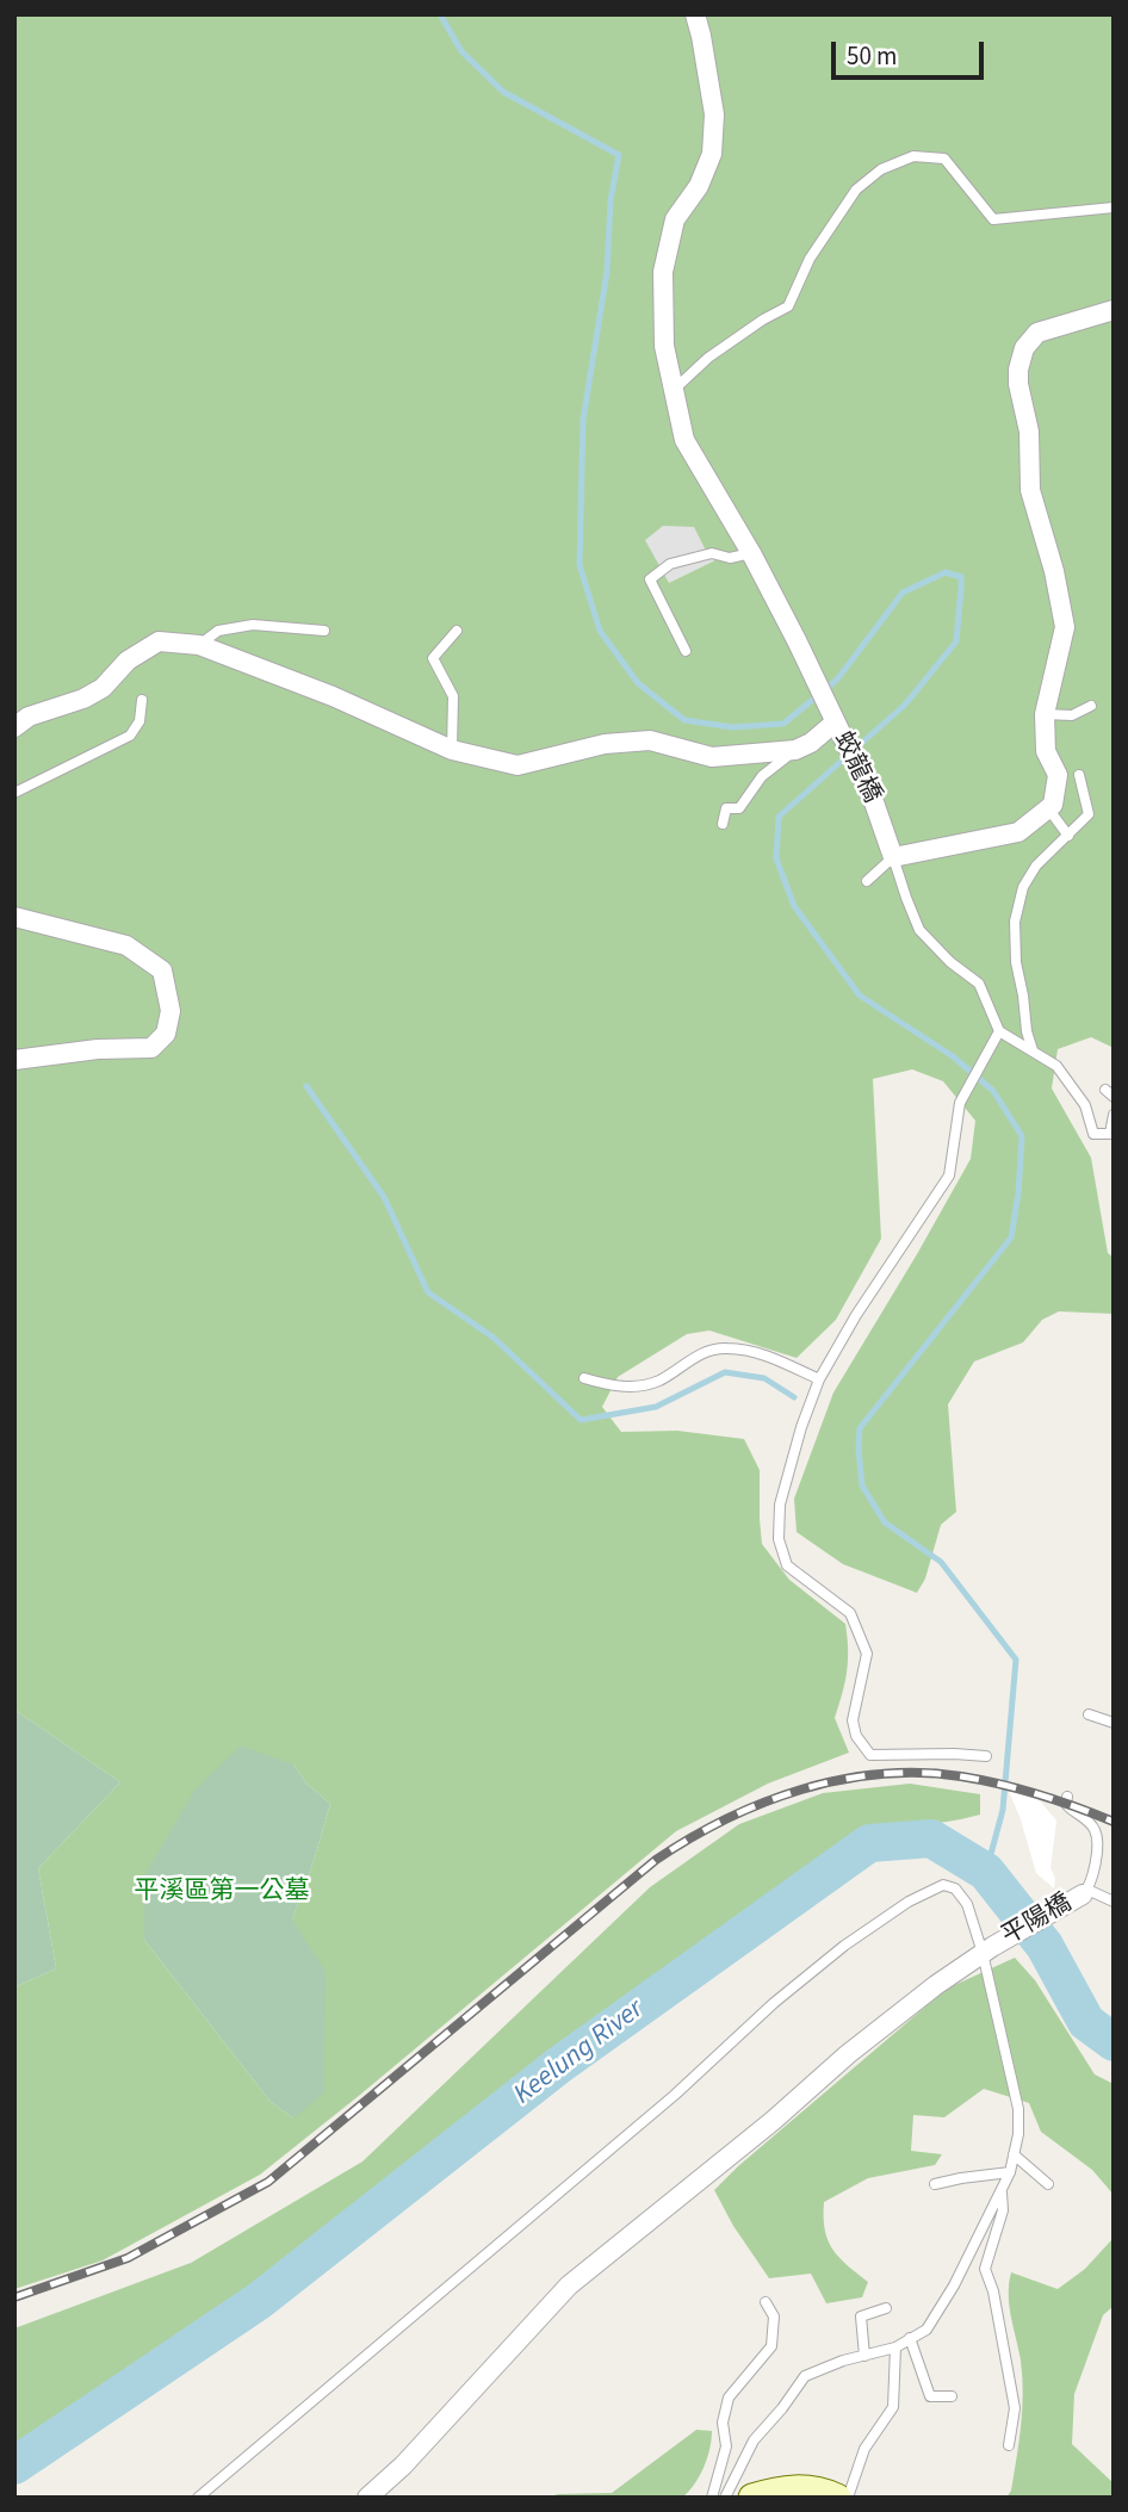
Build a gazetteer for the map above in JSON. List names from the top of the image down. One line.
{"streets":{"street":["蛟龍橋","平陽橋"]},"water":["Keelung River"],"parks":["平溪區第一公墓"],"scale_bar":"50 m"}
